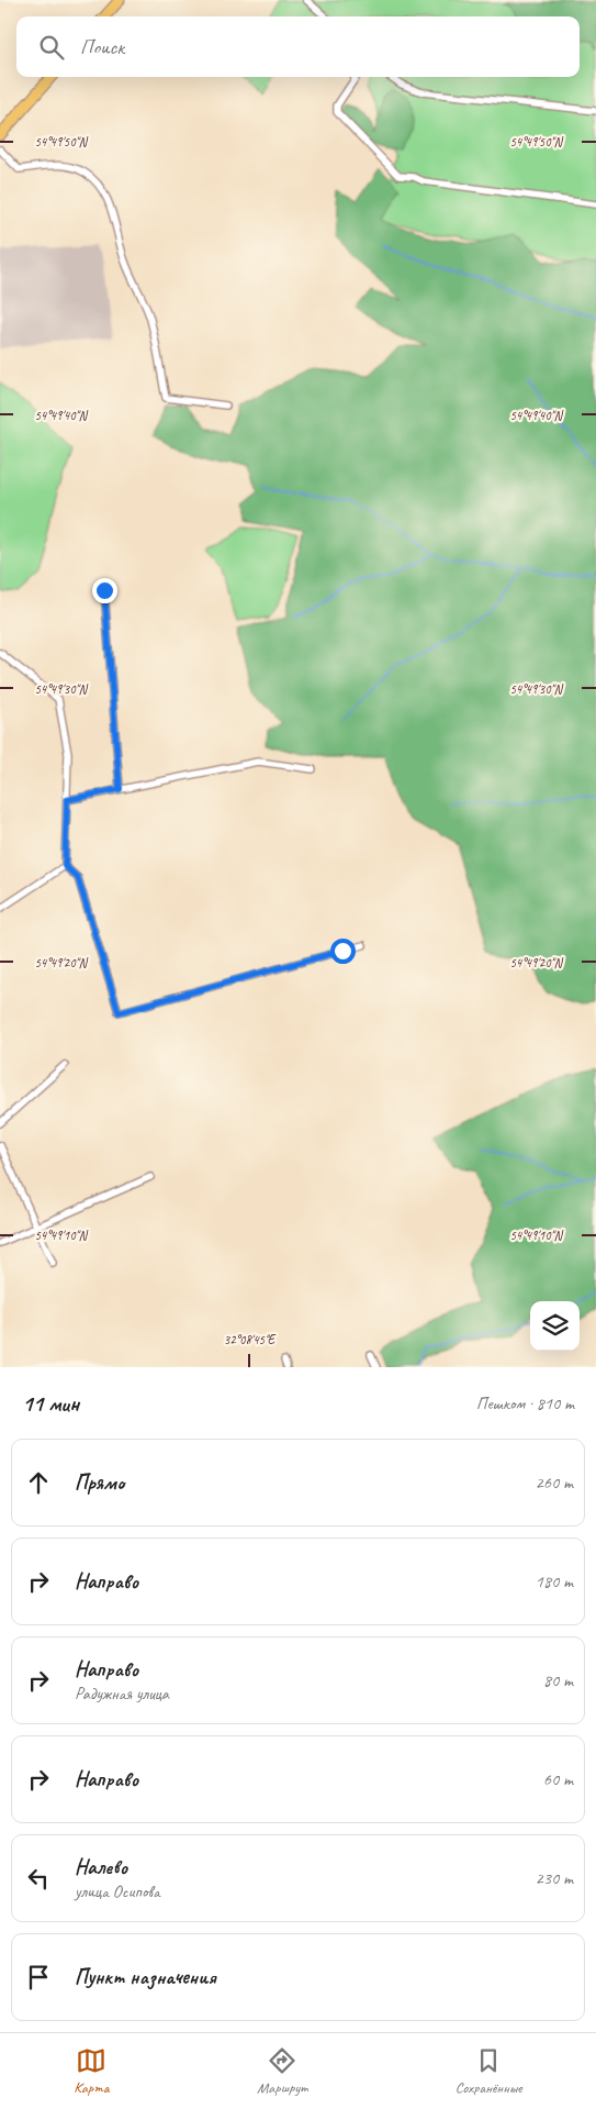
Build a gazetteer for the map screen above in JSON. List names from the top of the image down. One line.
{"page":{"search":"Поиск","heading":["11 мин","Пешком · 810 m"],"list":[["Прямо","260 m"],["Направо","180 m"],["Направо","Радужная улица","80 m"],["Направо","60 m"],["Налево","улица Осипова","230 m"],"Пункт назначения"],"nav":["Карта","Маршрут","Сохранённые"]},"coordinates":["54°49'50\"N","54°49'40\"N","54°49'30\"N","54°49'20\"N","54°49'10\"N","32°08'45\"E"]}
